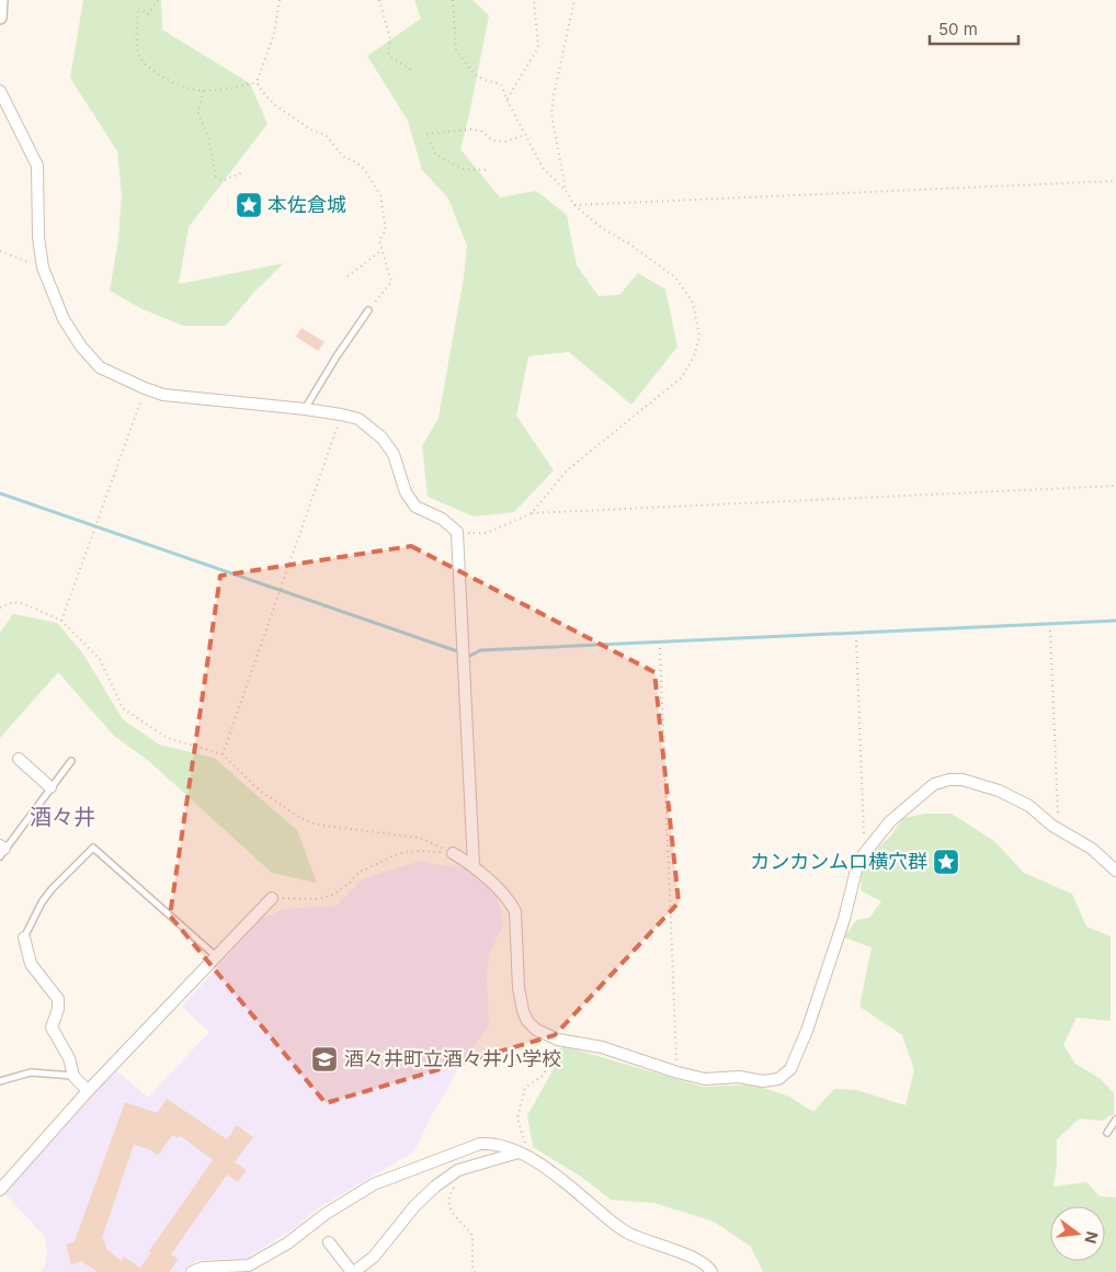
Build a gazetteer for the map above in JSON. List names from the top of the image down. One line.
{"districts":["酒々井"],"places":{"place":["本佐倉城","カンカンムロ横穴群"],"school or university":["酒々井町立酒々井小学校"]},"scale_bar":"50 m","north":"right"}
